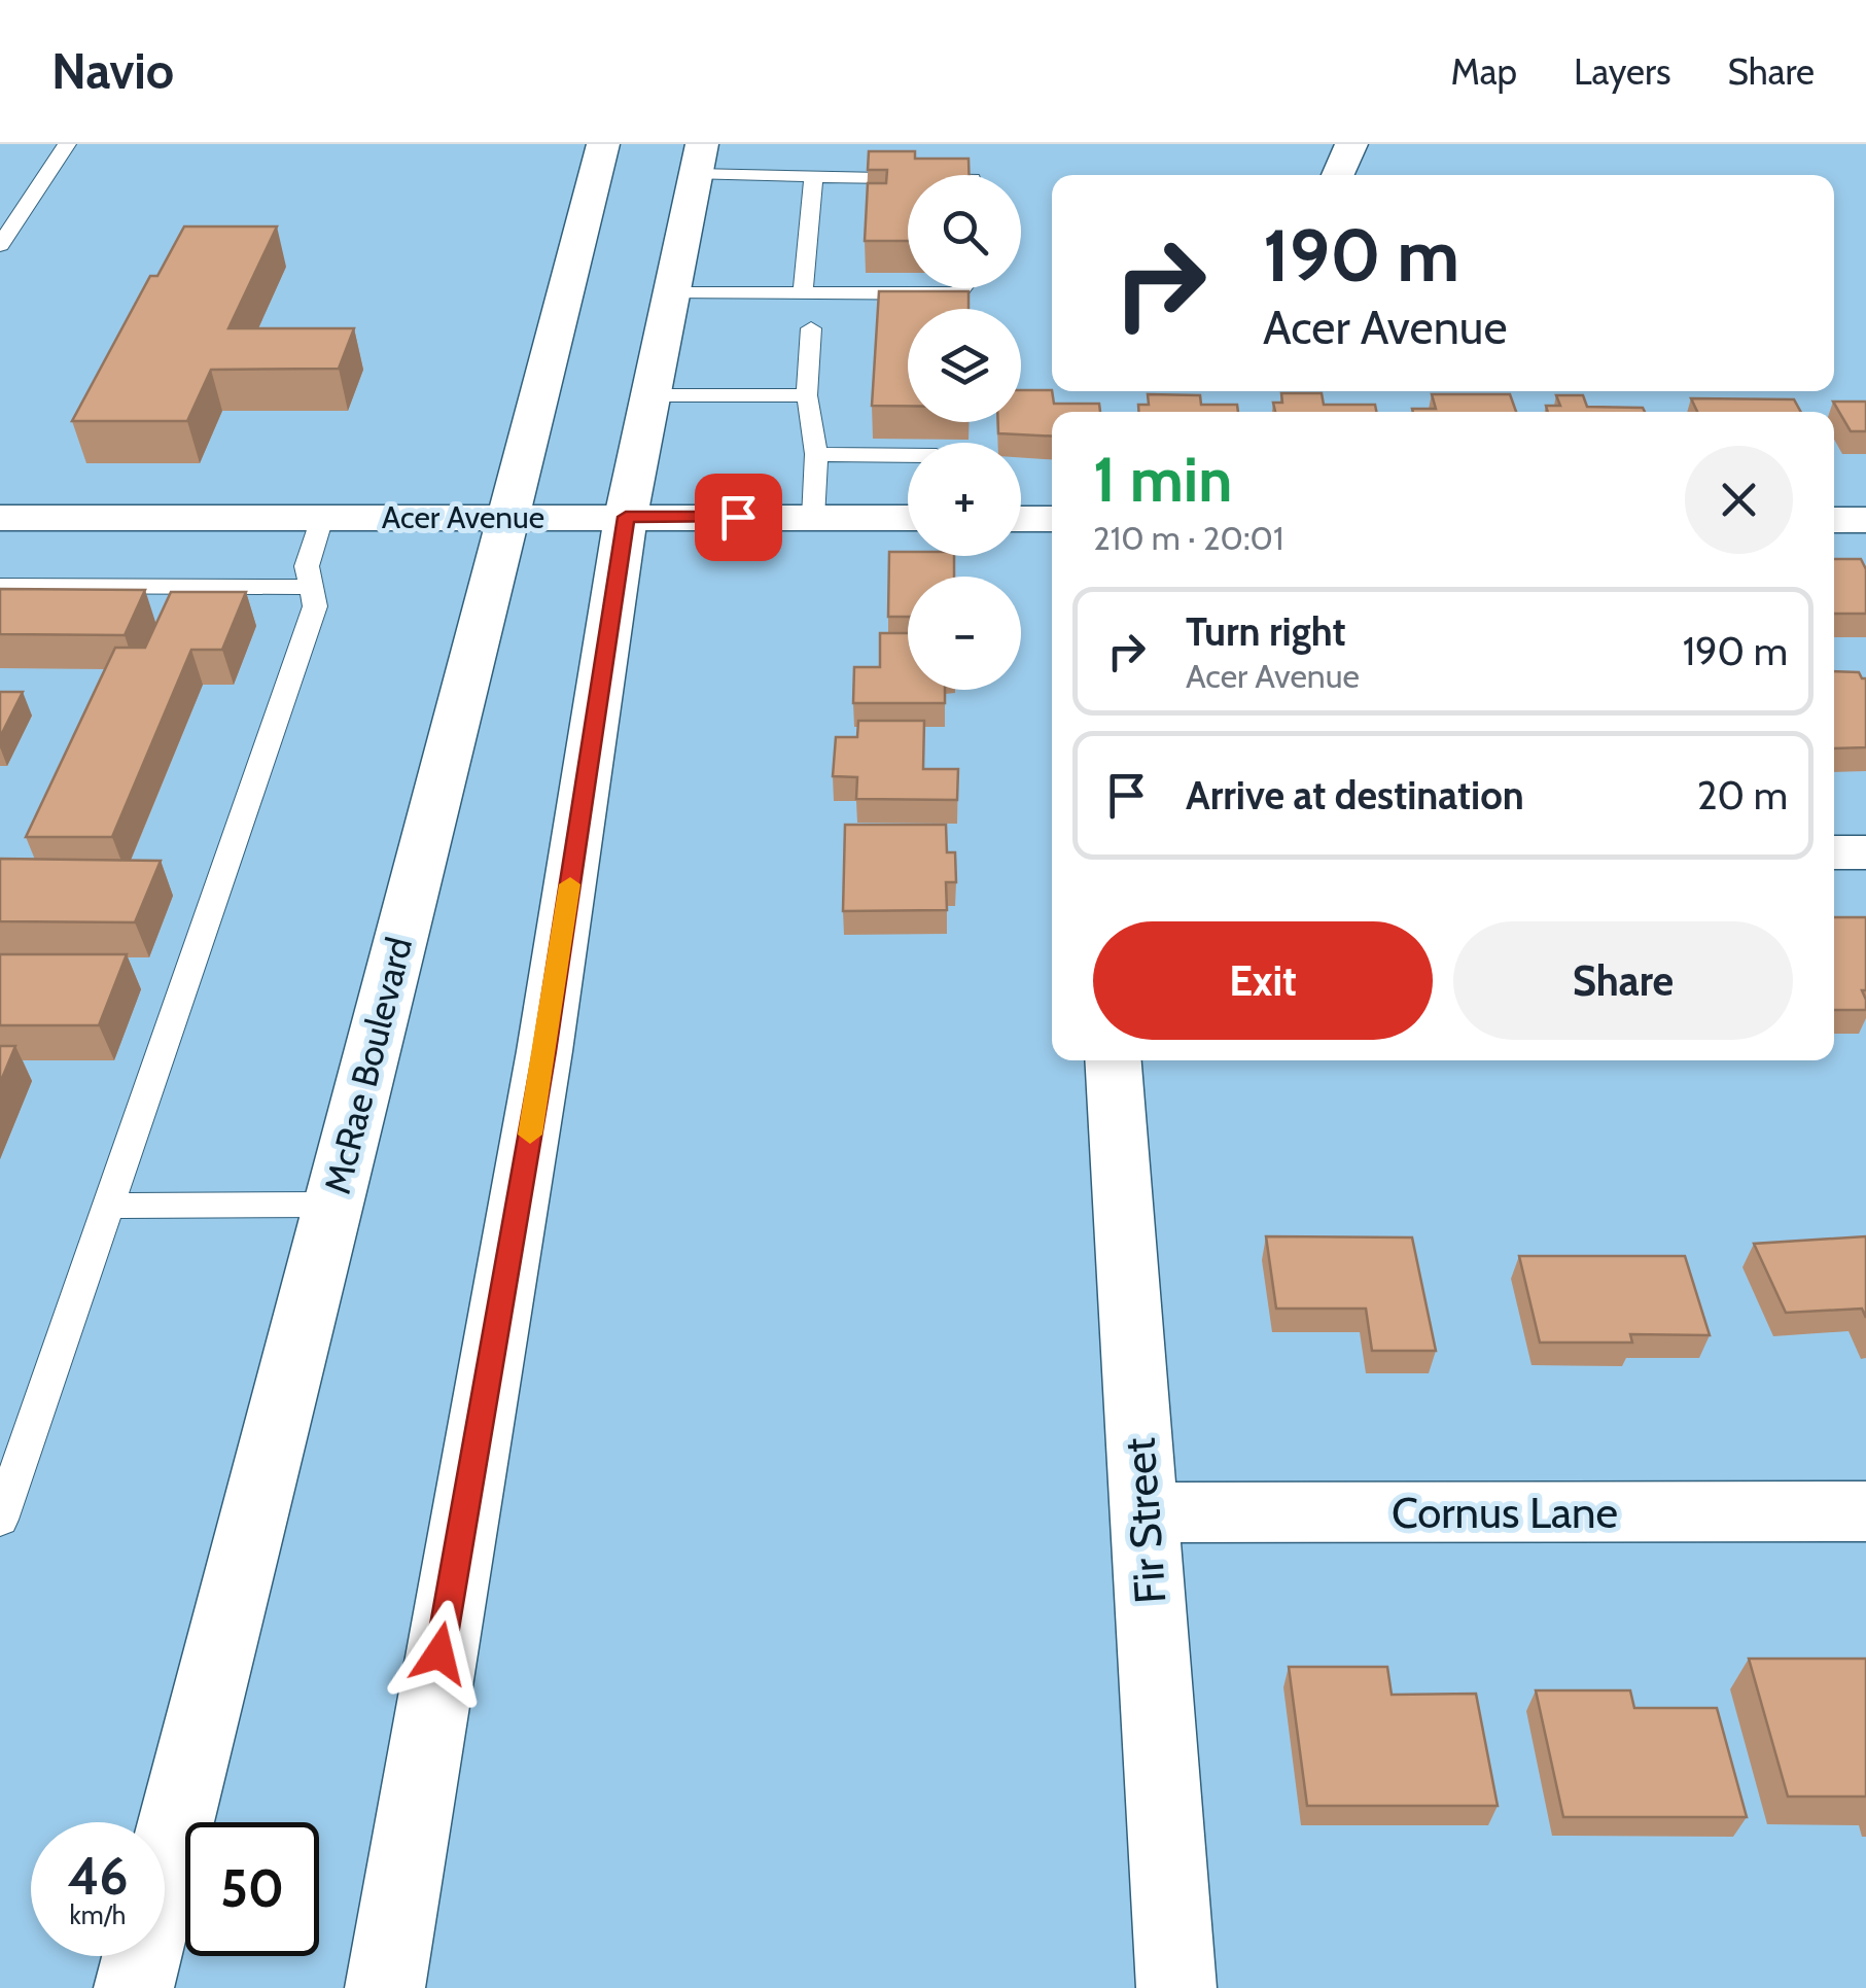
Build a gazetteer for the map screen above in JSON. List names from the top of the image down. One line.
{"streets":{"main road":["Acer Avenue","McRae Boulevard","Cornus Lane","Fir Street"]},"crossings":[["Acer Avenue","McRae Boulevard"],["Cornus Lane","Fir Street"]],"page":{"header":"Navio","nav":["Map","Layers","Share"],"map_buttons":["+","−"],"turn":["190 m","Acer Avenue"],"heading":["1 min","210 m · 20:01"],"list":[{"name":"Turn right","note":"Acer Avenue","value":"190 m"},{"name":"Arrive at destination","value":"20 m"}],"buttons":["Exit","Share"],"speed":"46 km/h","limit":"50"}}
